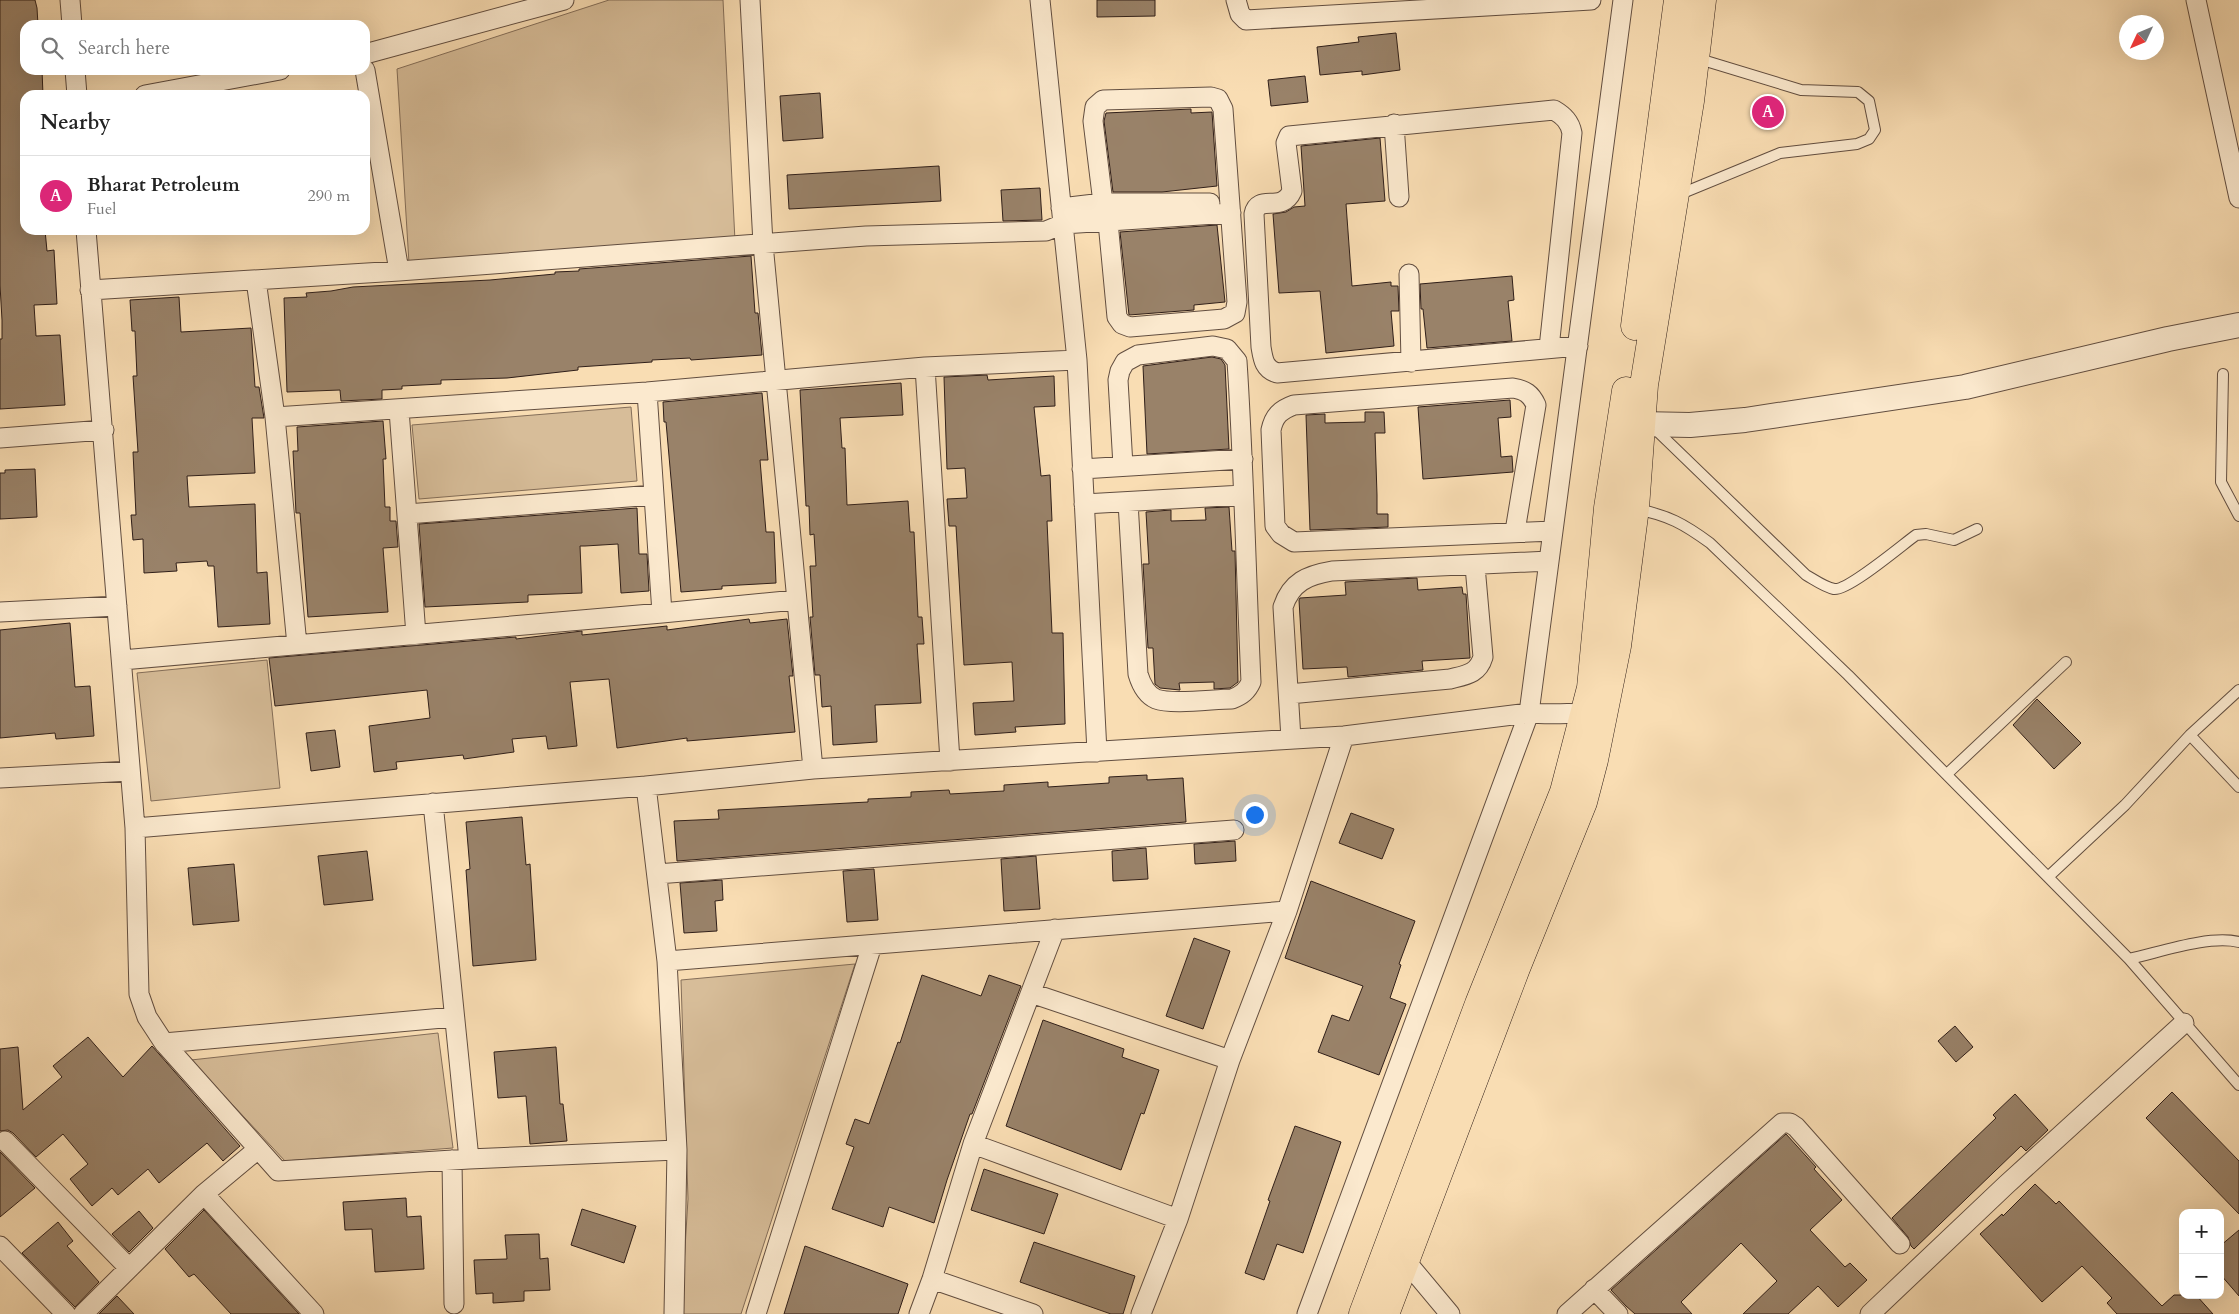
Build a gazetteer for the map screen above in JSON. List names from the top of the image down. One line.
{"north":"bottom left","page":{"search":"Search here","heading":"Nearby","pins":"A","list":[{"mark":"A","name":"Bharat Petroleum","note":"Fuel","value":"290 m"}],"map_buttons":["+","−"]}}
